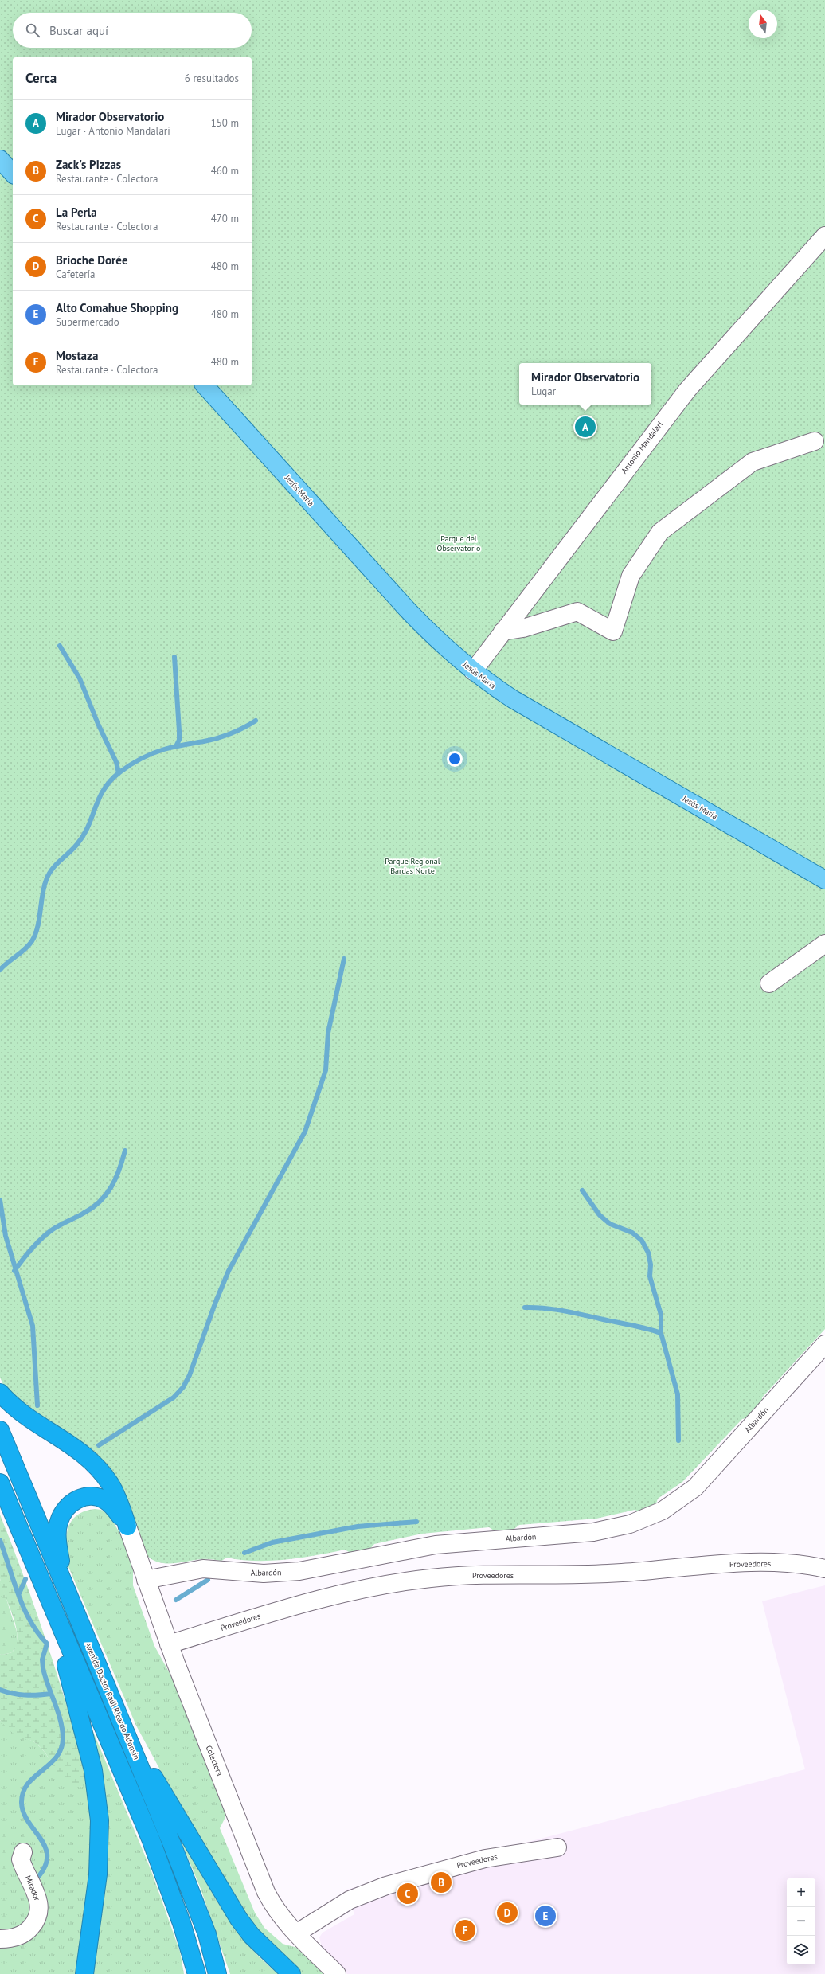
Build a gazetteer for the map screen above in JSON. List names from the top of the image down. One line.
{"streets":{"highway":["Avenida Doctor Raúl Ricardo Alfonsín"],"main road":["Jesús María"],"street":["Antonio Mandalari","Albardón","Proveedores","Colectora","Mirador"]},"crossings":[["Antonio Mandalari","Jesús María"],["Albardón","Colectora"],["Proveedores","Colectora"]],"parks":["Parque del Observatorio","Parque Regional Bardas Norte"],"north":"top","page":{"search":"Buscar aquí","heading":["Cerca","6 resultados"],"list":[{"mark":"A","name":"Mirador Observatorio","note":"Lugar · Antonio Mandalari","value":"150 m"},{"mark":"B","name":"Zack's Pizzas","note":"Restaurante · Colectora","value":"460 m"},{"mark":"C","name":"La Perla","note":"Restaurante · Colectora","value":"470 m"},{"mark":"D","name":"Brioche Dorée","note":"Cafetería","value":"480 m"},{"mark":"E","name":"Alto Comahue Shopping","note":"Supermercado","value":"480 m"},{"mark":"F","name":"Mostaza","note":"Restaurante · Colectora","value":"480 m"}],"popup":["Mirador Observatorio","Lugar"],"pins":["A","B","C","D","E","F"],"map_buttons":["+","−"]}}
